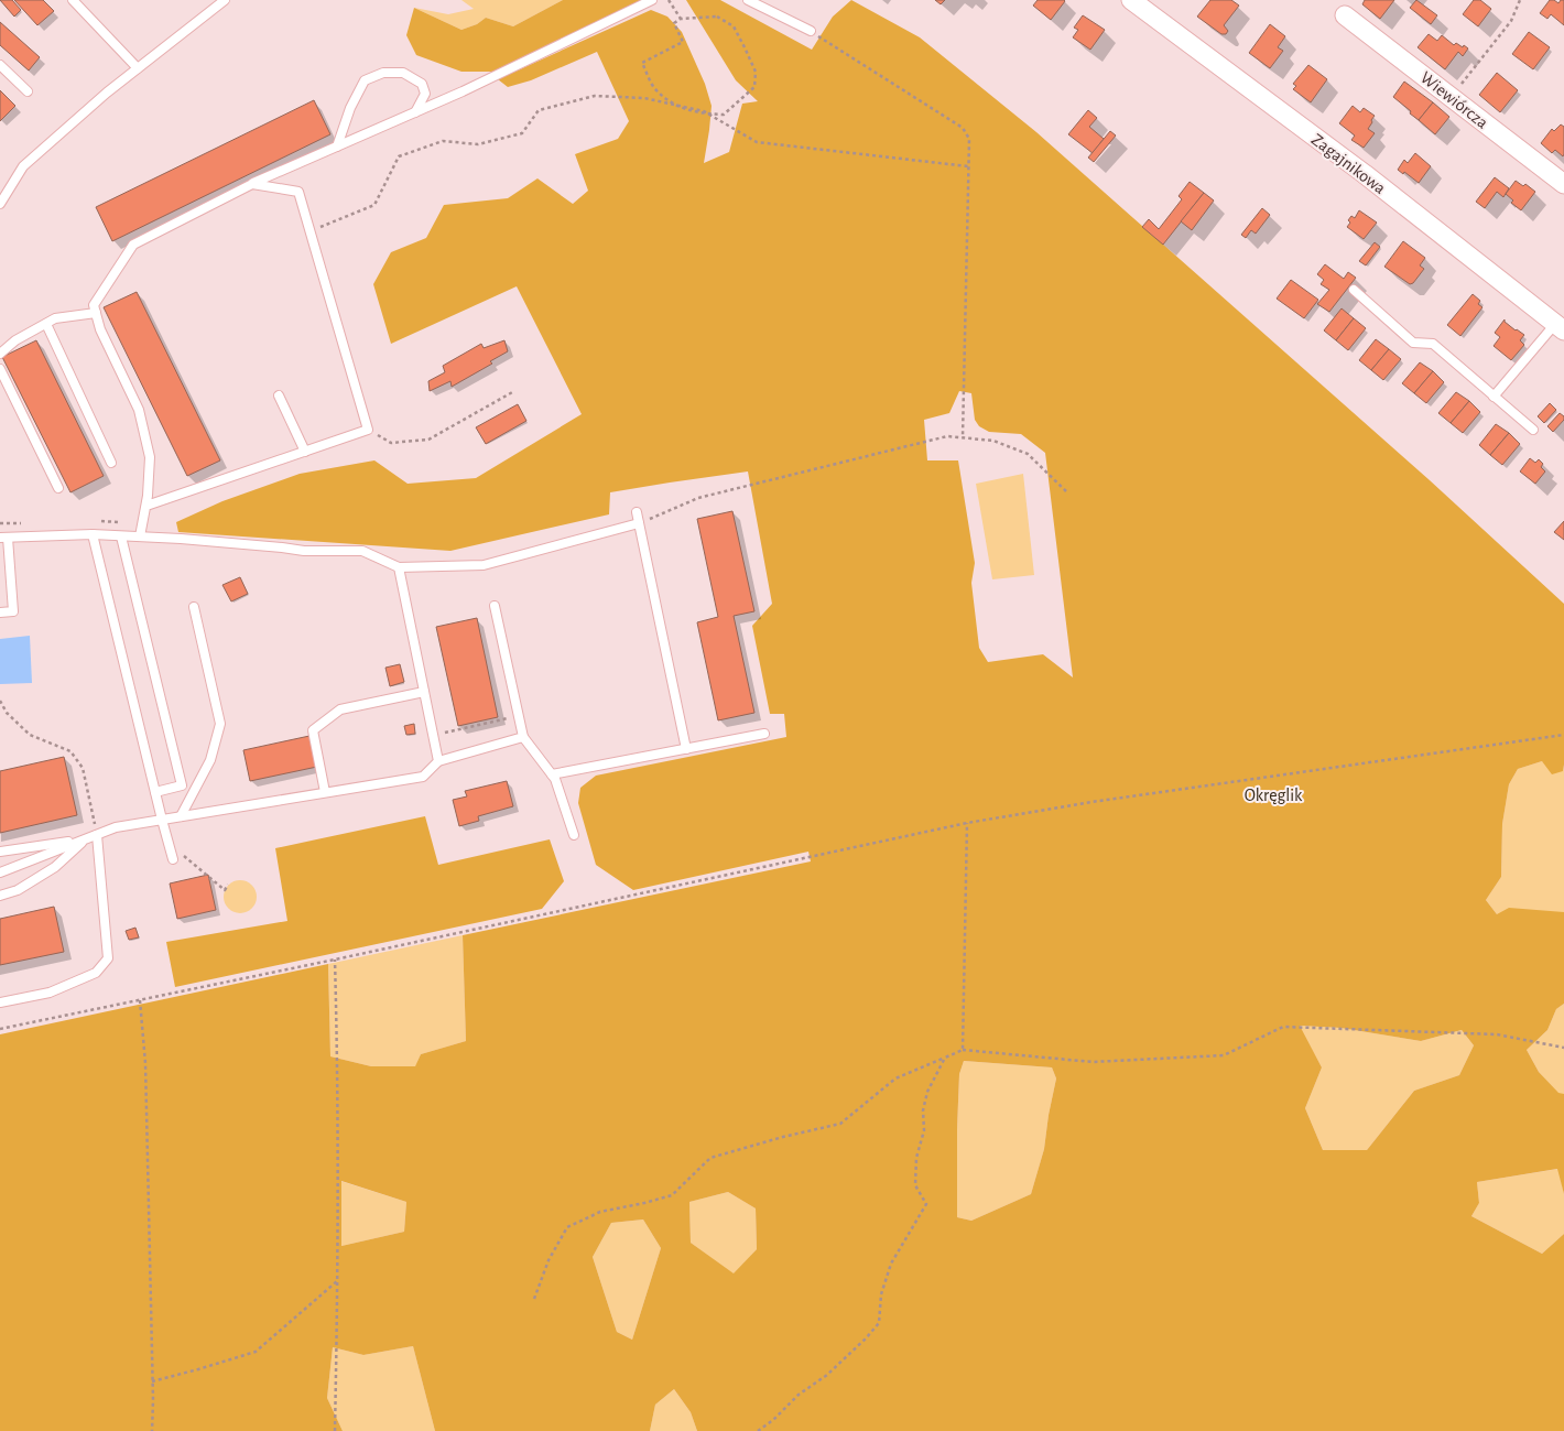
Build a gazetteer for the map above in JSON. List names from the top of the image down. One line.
{"streets":{"street":["Wiewiórcza","Zagajnikowa"]},"parks":["Okręglik"]}
